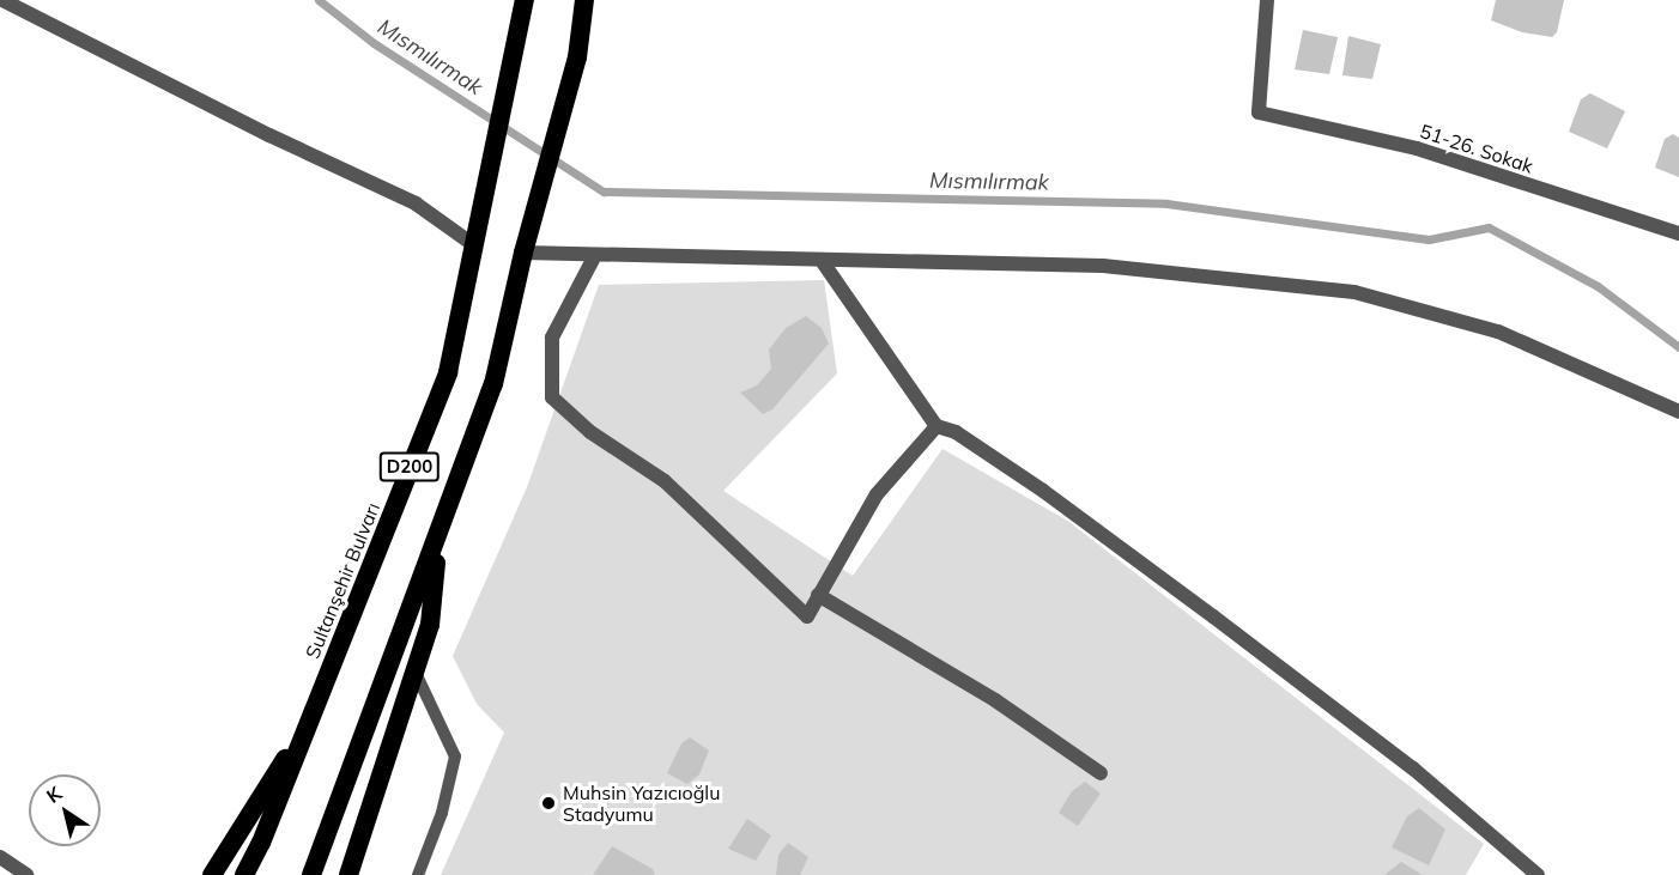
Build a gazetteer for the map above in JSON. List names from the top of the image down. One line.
{"streets":{"highway":["D200","Sultanşehir Bulvarı"],"street":["51-26. Sokak"]},"water":["Mısmılırmak"],"places":["Muhsin Yazıcıoğlu Stadyumu"],"north":"top left"}
